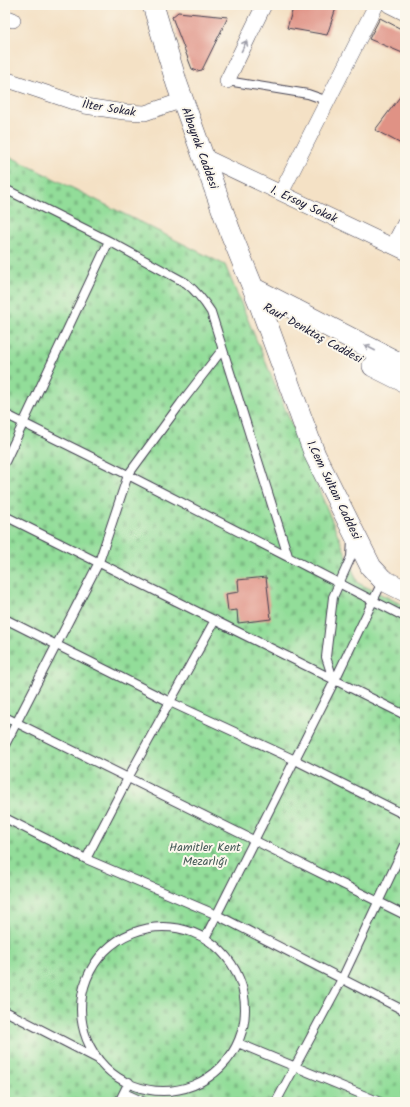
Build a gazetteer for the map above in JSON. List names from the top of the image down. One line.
{"streets":{"street":["İlter Sokak","Albayrak Caddesi","1. Ersoy Sokak","Rauf Denktaş Caddesi","1.Cem Sultan Caddesi"]},"crossings":[["İlter Sokak","Albayrak Caddesi"],["Albayrak Caddesi","1. Ersoy Sokak"],["Albayrak Caddesi","Rauf Denktaş Caddesi"],["Albayrak Caddesi","1.Cem Sultan Caddesi"],["Rauf Denktaş Caddesi","1.Cem Sultan Caddesi"]],"parks":["Hamitler Kent Mezarlığı"]}
